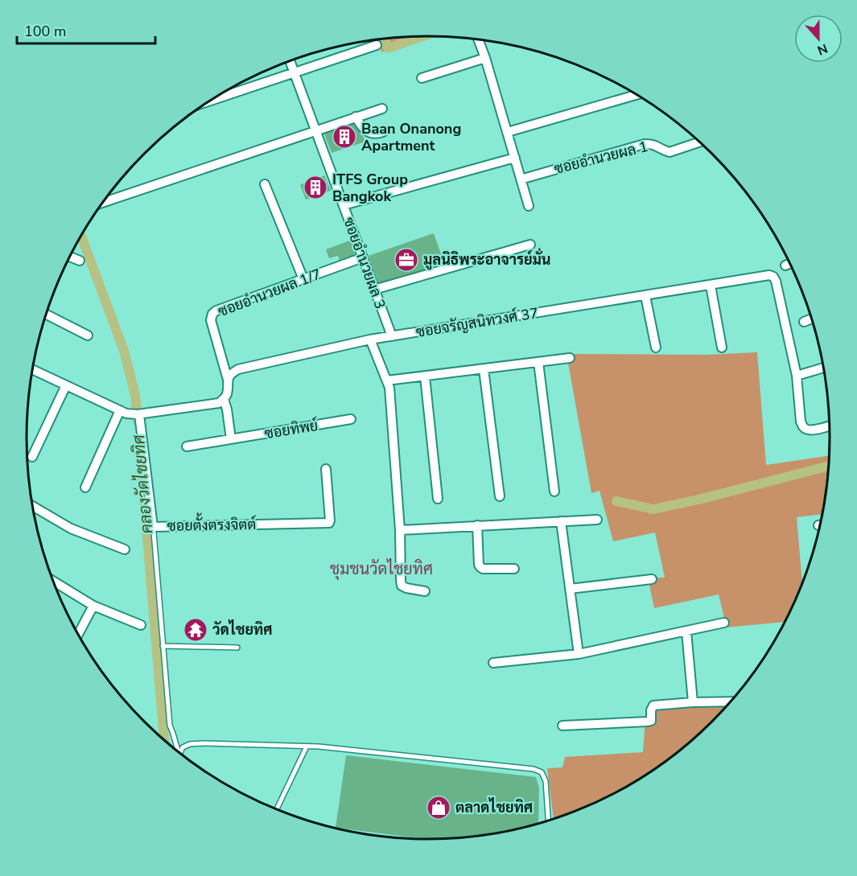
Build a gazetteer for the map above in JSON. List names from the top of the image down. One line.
{"streets":{"street":["ซอยอำนวยผล 1","ซอยอำนวยผล 3","ซอยอำนวยผล 1/7","ซอยจรัญสนิทวงศ์ 37","ซอยทิพย์","ซอยตั้งตรงจิตต์"]},"crossings":[["ซอยอำนวยผล 3","ซอยอำนวยผล 1/7"],["ซอยอำนวยผล 3","ซอยจรัญสนิทวงศ์ 37"],["ซอยอำนวยผล 1/7","ซอยจรัญสนิทวงศ์ 37"]],"districts":["ชุมชนวัดไชยทิศ"],"water":["คลองวัดไชยทิศ"],"places":{"building":["Baan Onanong Apartment","ITFS Group Bangkok"],"office":["มูลนิธิพระอาจารย์มั่น"],"temple":["วัดไชยทิศ"],"shop":["ตลาดไชยทิศ"]},"scale_bar":"100 m","north":"bottom"}
